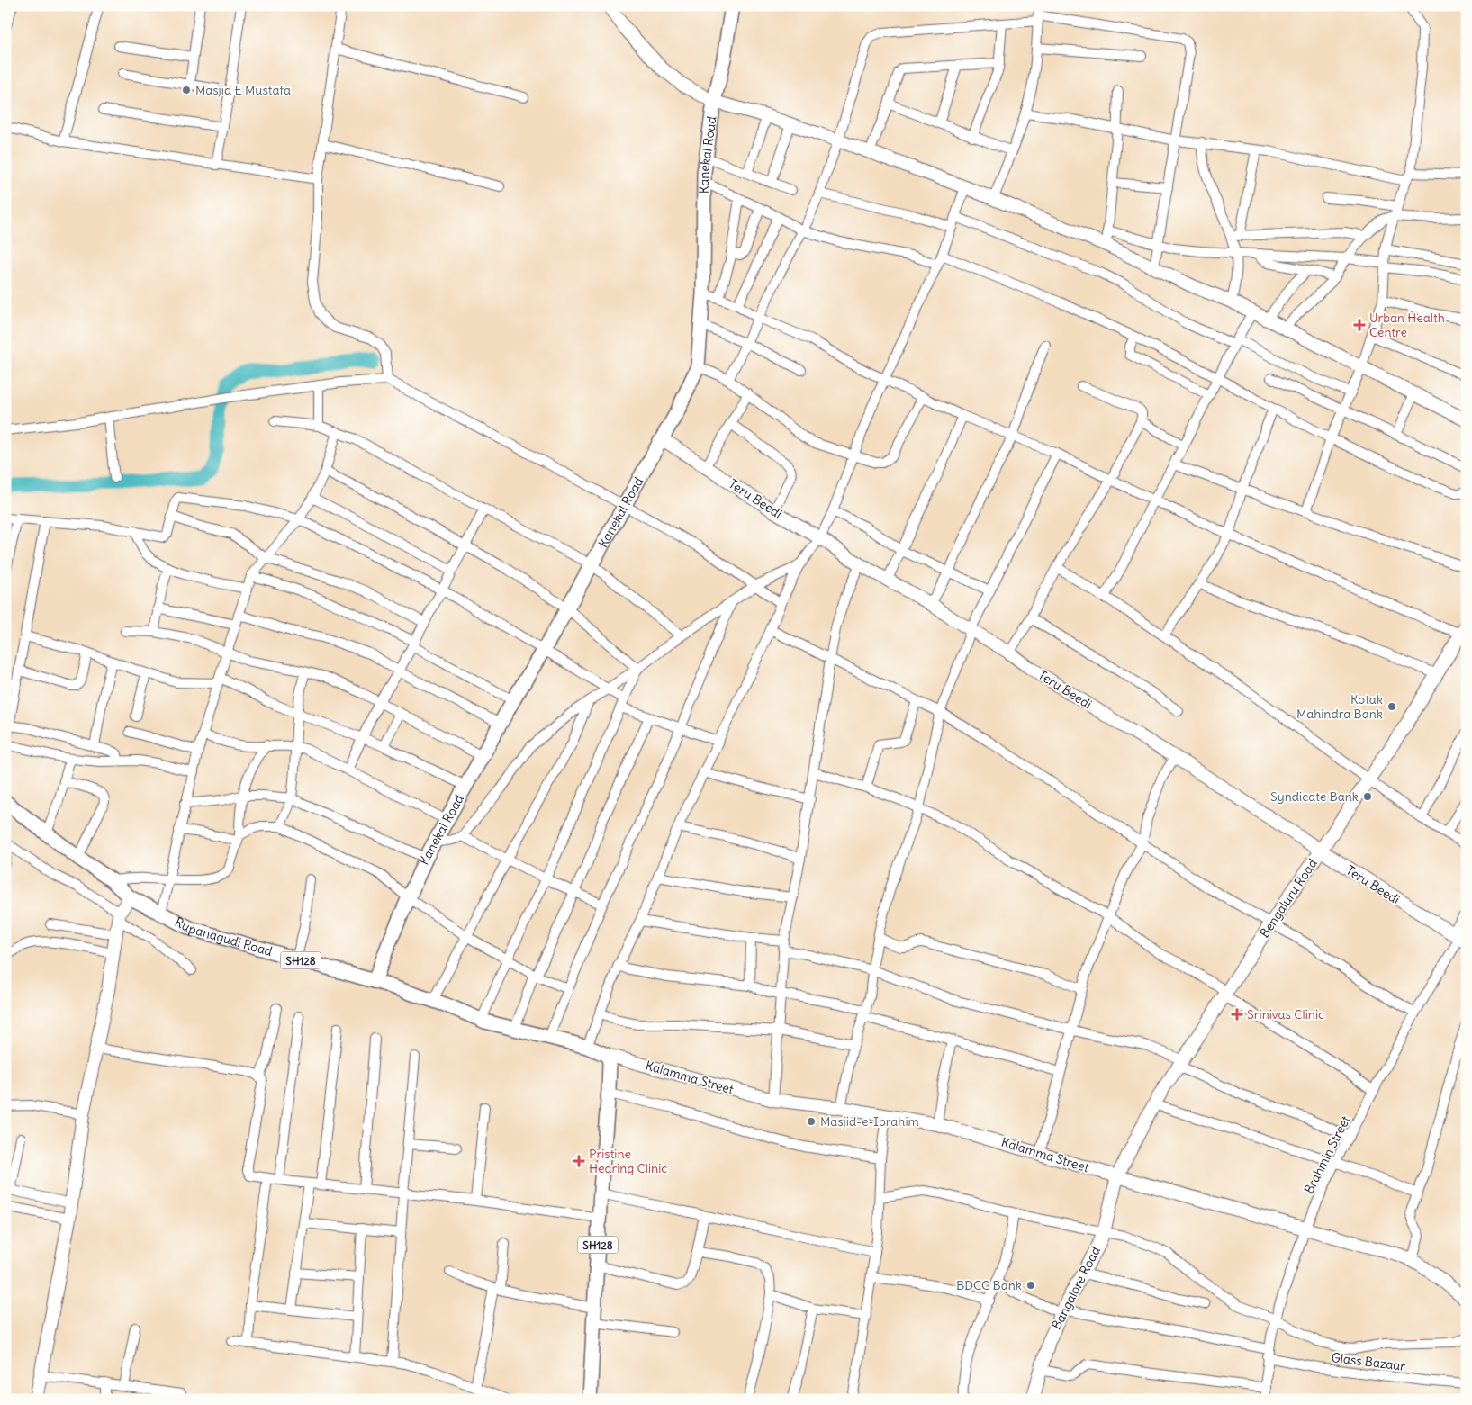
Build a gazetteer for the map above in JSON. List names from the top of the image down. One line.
{"streets":{"main road":["Kanekal Road","Rupanagudi Road","SH128"],"street":["Teru Beedi","Bengaluru Road","Kalamma Street","Brahmin Street","Bangalore Road","Glass Bazaar"]},"crossings":[["Kanekal Road","Teru Beedi"],["Kanekal Road","Rupanagudi Road"],["Teru Beedi","Bengaluru Road"],["Teru Beedi","Brahmin Street"],["Bengaluru Road","Kalamma Street"],["Bengaluru Road","Bangalore Road"],["Rupanagudi Road","SH128"],["Rupanagudi Road","Kalamma Street"],["SH128","Kalamma Street"],["Kalamma Street","Brahmin Street"],["Kalamma Street","Bangalore Road"],["Brahmin Street","Glass Bazaar"],["Bangalore Road","Glass Bazaar"]],"places":{"other":["Masjid E Mustafa","Kotak Mahindra Bank","Syndicate Bank","Masjid-e-Ibrahim","BDCC Bank"],"health":["Urban Health Centre","Srinivas Clinic","Pristine Hearing Clinic"]}}
